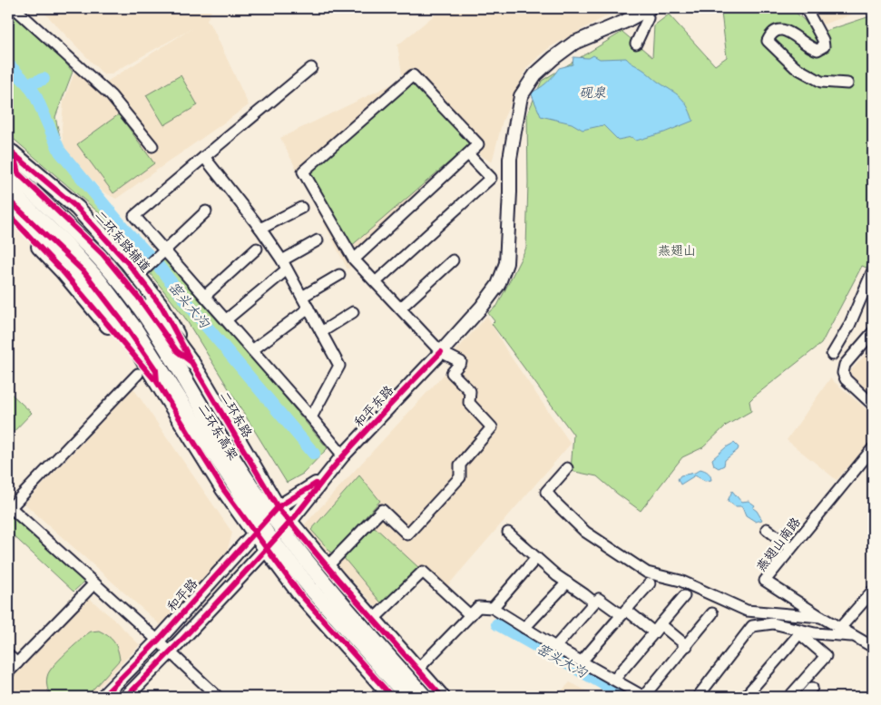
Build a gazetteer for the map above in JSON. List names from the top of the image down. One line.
{"streets":{"highway":["二环东路辅道","二环东路","二环东高架"],"main road":["和平东路","和平路"],"street":["燕翅山南路"]},"crossings":[["二环东路辅道","二环东路"],["和平东路","二环东路"],["和平东路","和平路"],["二环东路","和平路"]],"water":["砚泉","窑头大沟"],"parks":["燕翅山"]}
